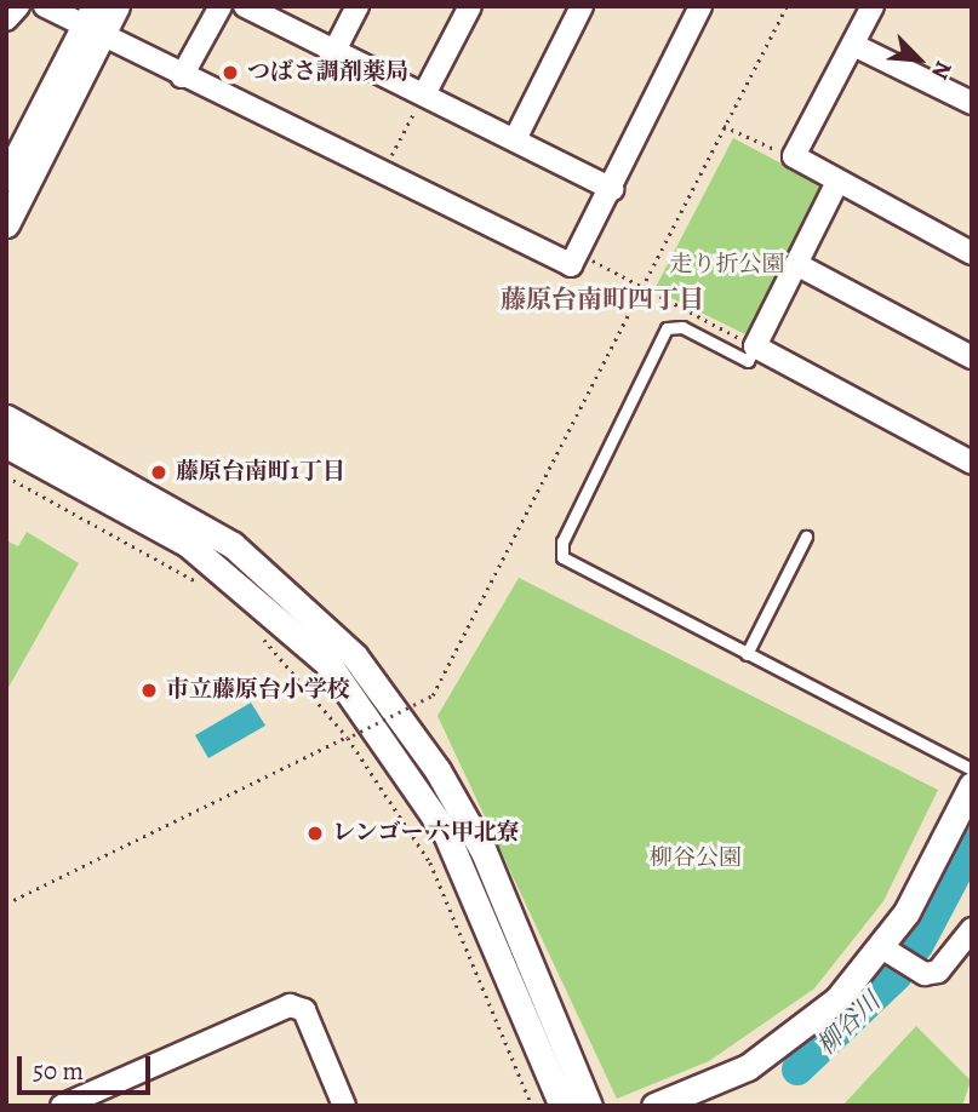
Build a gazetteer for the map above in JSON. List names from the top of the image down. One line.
{"districts":["藤原台南町四丁目"],"water":["柳谷川"],"parks":["走り折公園","柳谷公園"],"places":["つばさ調剤薬局","藤原台南町1丁目","市立藤原台小学校","レンゴー 六甲北寮"],"scale_bar":"50 m","north":"bottom right"}
